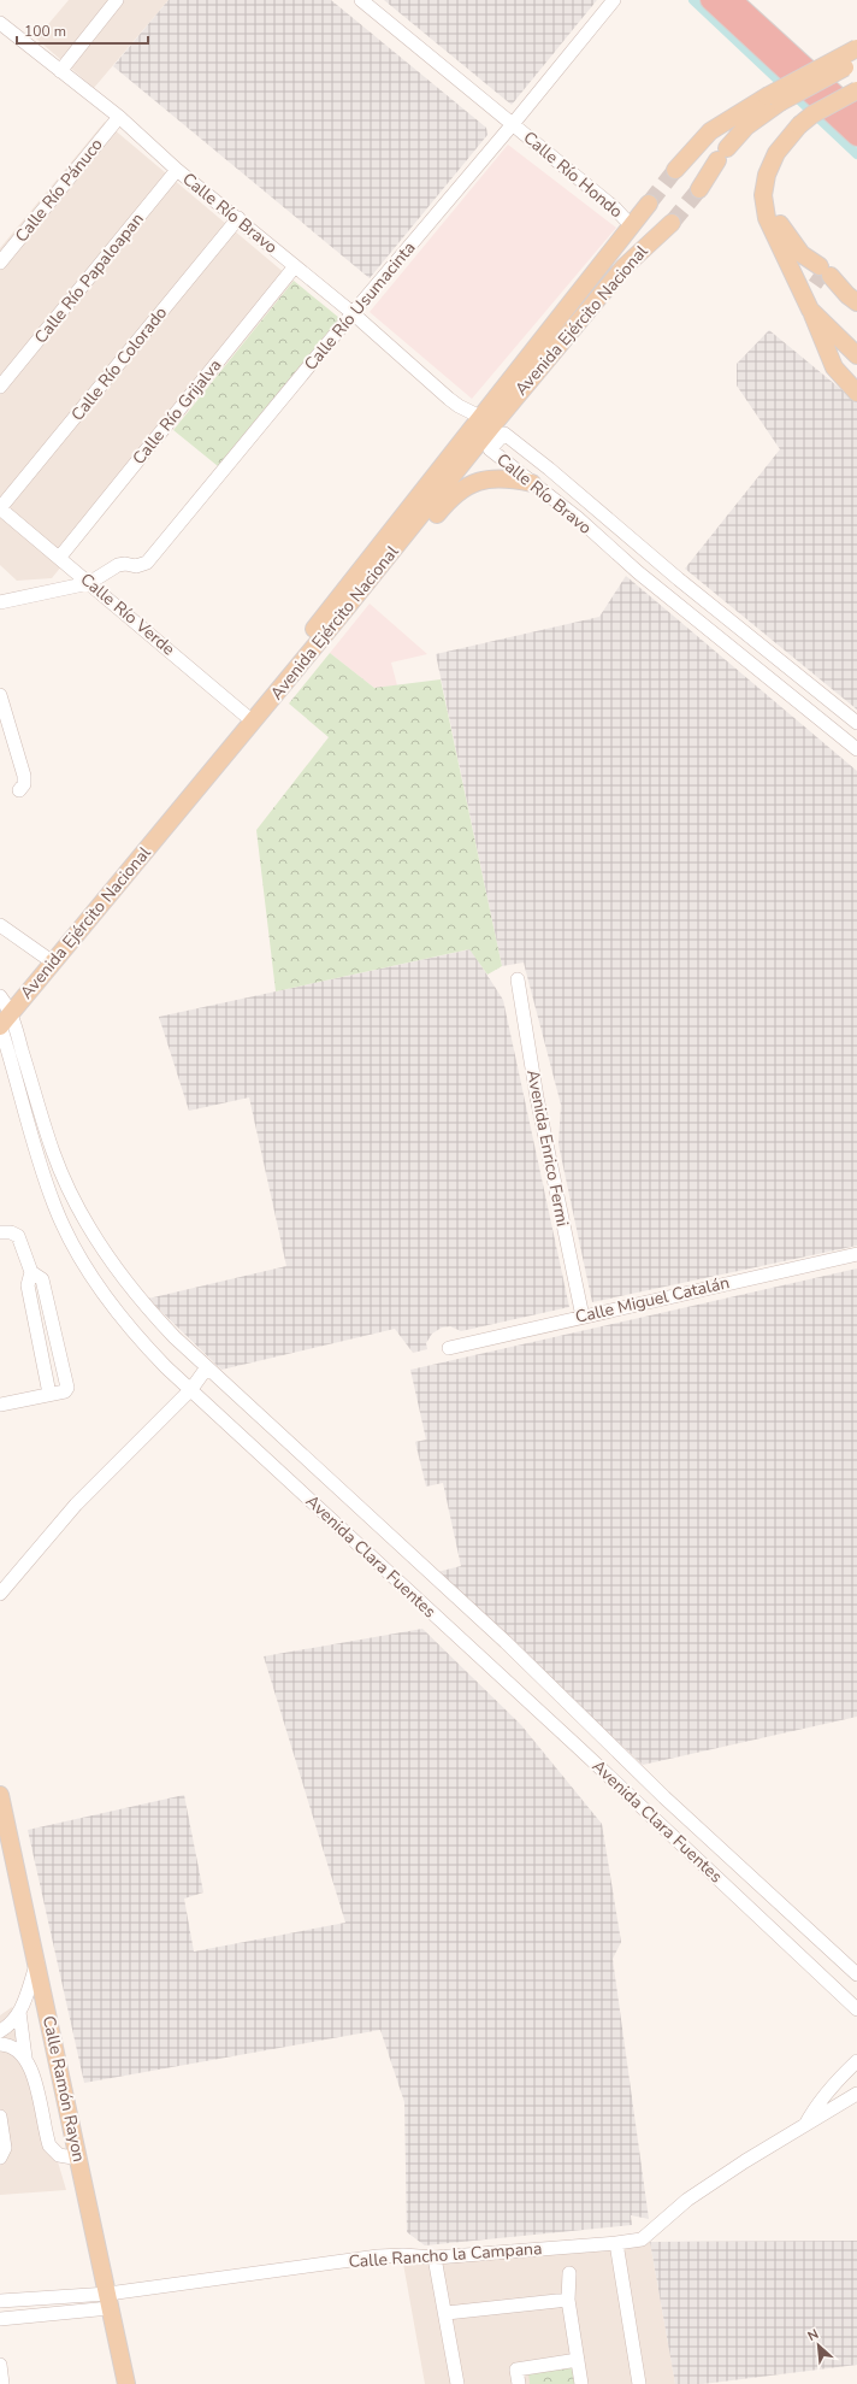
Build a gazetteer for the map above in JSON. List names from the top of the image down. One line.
{"streets":{"main road":["Avenida Ejército Nacional","Calle Ramón Rayon"],"street":["Calle Río Hondo","Calle Río Pánuco","Calle Río Bravo","Calle Río Papaloapan","Calle Río Usumacinta","Calle Río Colorado","Calle Río Grijalva","Calle Río Verde","Avenida Enrico Fermi","Calle Miguel Catalán","Avenida Clara Fuentes","Calle Rancho la Campana"]},"crossings":[["Calle Río Hondo","Calle Río Usumacinta"],["Calle Río Hondo","Avenida Ejército Nacional"],["Calle Río Pánuco","Calle Río Bravo"],["Calle Río Bravo","Calle Río Papaloapan"],["Calle Río Bravo","Calle Río Usumacinta"],["Calle Río Bravo","Avenida Ejército Nacional"],["Calle Río Bravo","Calle Río Colorado"],["Calle Río Bravo","Calle Río Grijalva"],["Calle Río Usumacinta","Calle Río Verde"],["Avenida Ejército Nacional","Calle Río Verde"],["Avenida Ejército Nacional","Avenida Clara Fuentes"],["Calle Río Colorado","Calle Río Verde"],["Calle Río Grijalva","Calle Río Verde"],["Avenida Enrico Fermi","Calle Miguel Catalán"],["Calle Ramón Rayon","Calle Rancho la Campana"]],"scale_bar":"100 m","north":"top left"}
